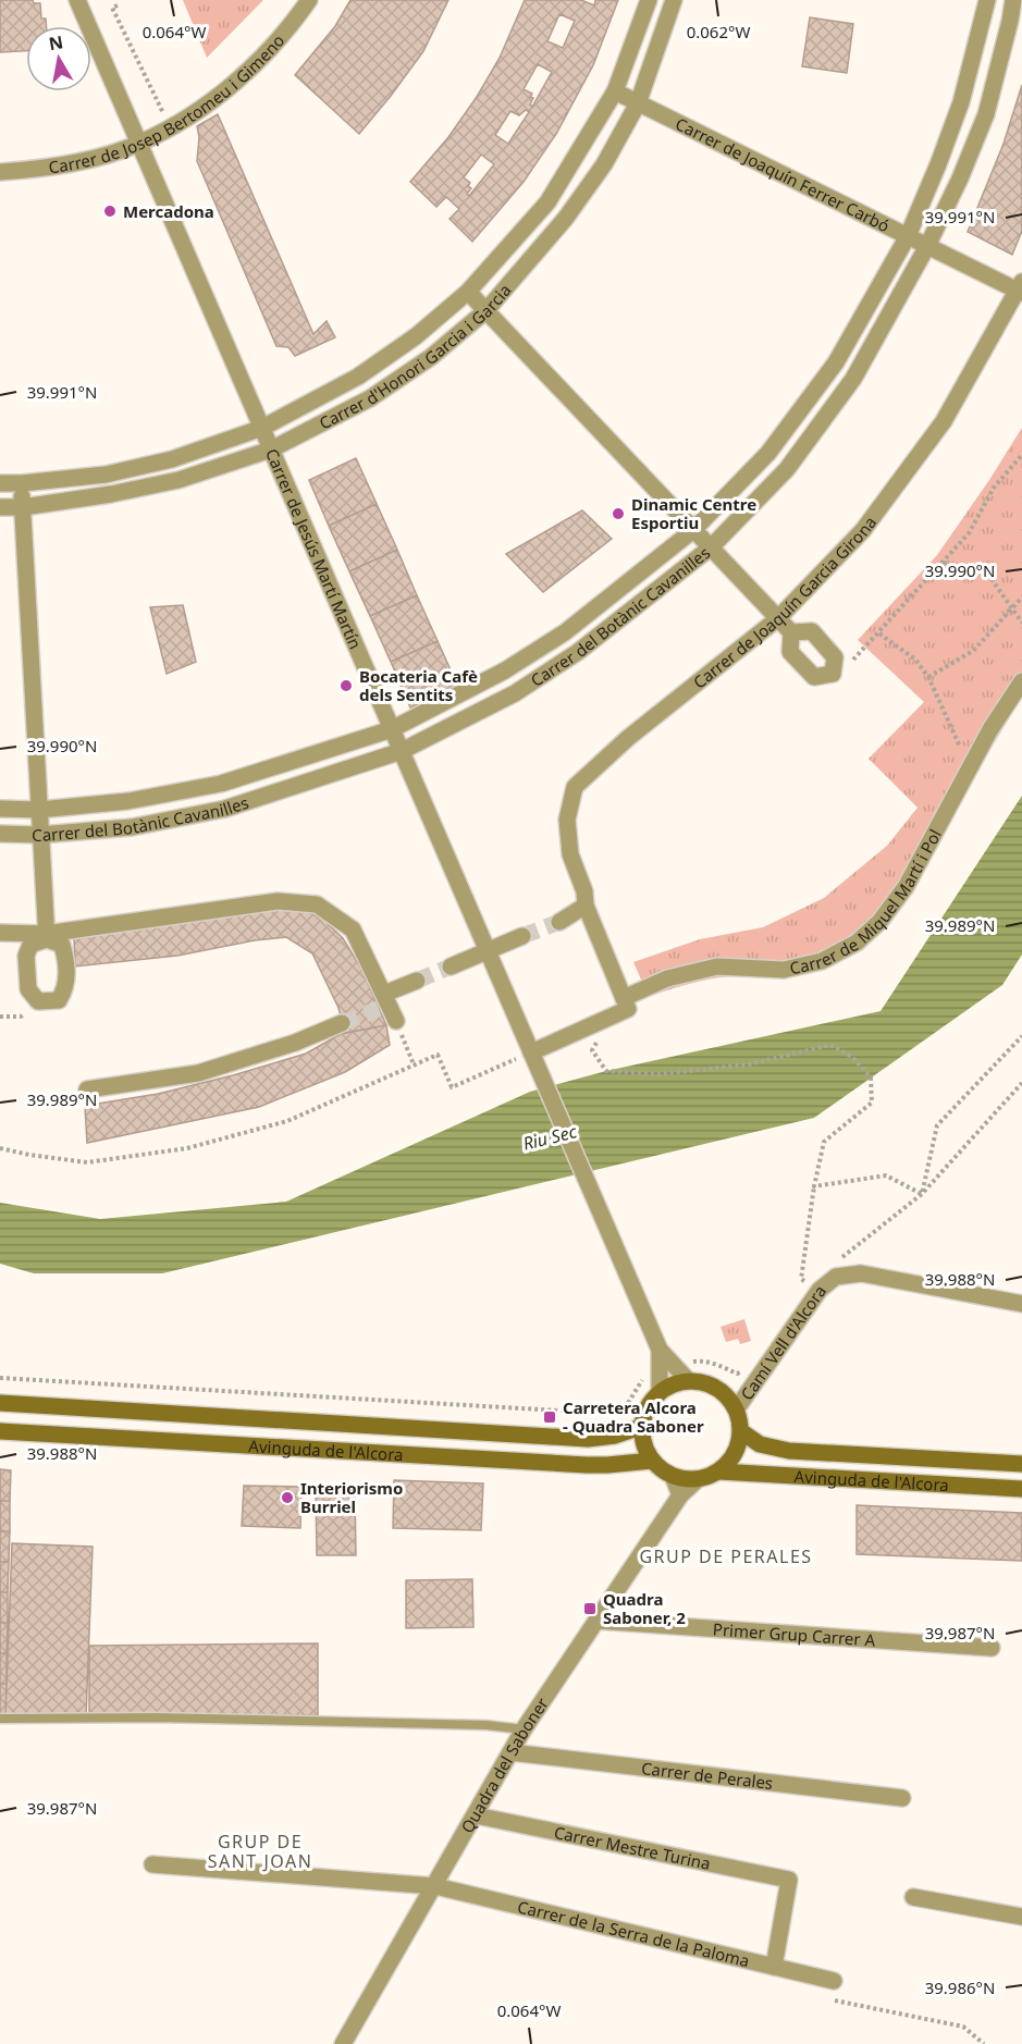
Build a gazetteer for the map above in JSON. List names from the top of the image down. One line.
{"streets":{"main road":["Avinguda de l'Alcora"],"street":["Carrer de Josep Bertomeu i Gimeno","Carrer de Joaquín Ferrer Carbó","Carrer d'Honori Garcia i Garcia","Carrer de Jesús Martí Martín","Carrer de Joaquín Garcia Girona","Carrer del Botànic Cavanilles","Carrer de Miquel Martí i Pol","Camí Vell d'Alcora","Primer Grup Carrer A","Quadra del Saboner","Carrer de Perales","Carrer Mestre Turina","Carrer de la Serra de la Paloma"]},"crossings":[["Carrer de Josep Bertomeu i Gimeno","Carrer de Jesús Martí Martín"],["Carrer de Joaquín Ferrer Carbó","Carrer d'Honori Garcia i Garcia"],["Carrer de Joaquín Ferrer Carbó","Carrer de Joaquín Garcia Girona"],["Carrer de Joaquín Ferrer Carbó","Carrer del Botànic Cavanilles"],["Carrer d'Honori Garcia i Garcia","Carrer de Jesús Martí Martín"],["Carrer de Jesús Martí Martín","Carrer del Botànic Cavanilles"],["Carrer de Jesús Martí Martín","Carrer de Miquel Martí i Pol"],["Carrer de Jesús Martí Martín","Camí Vell d'Alcora"],["Carrer de Jesús Martí Martín","Avinguda de l'Alcora"],["Carrer de Jesús Martí Martín","Quadra del Saboner"],["Carrer de Joaquín Garcia Girona","Carrer de Miquel Martí i Pol"],["Camí Vell d'Alcora","Avinguda de l'Alcora"],["Camí Vell d'Alcora","Quadra del Saboner"],["Avinguda de l'Alcora","Quadra del Saboner"],["Primer Grup Carrer A","Quadra del Saboner"],["Quadra del Saboner","Carrer de Perales"],["Quadra del Saboner","Carrer Mestre Turina"],["Quadra del Saboner","Carrer de la Serra de la Paloma"],["Carrer Mestre Turina","Carrer de la Serra de la Paloma"]],"districts":["GRUP DE PERALES","GRUP DE SANT JOAN"],"water":["Riu Sec"],"places":{"other":["Mercadona","Dinamic Centre Esportiu","Bocateria Cafè dels Sentits","Interiorismo Burriel"],"transit":["Carretera Alcora - Quadra Saboner","Quadra Saboner, 2"]},"north":"top","coordinates":["0.064°W","0.062°W","39.991°N","39.990°N","39.989°N","39.988°N","39.987°N","39.986°N"]}
